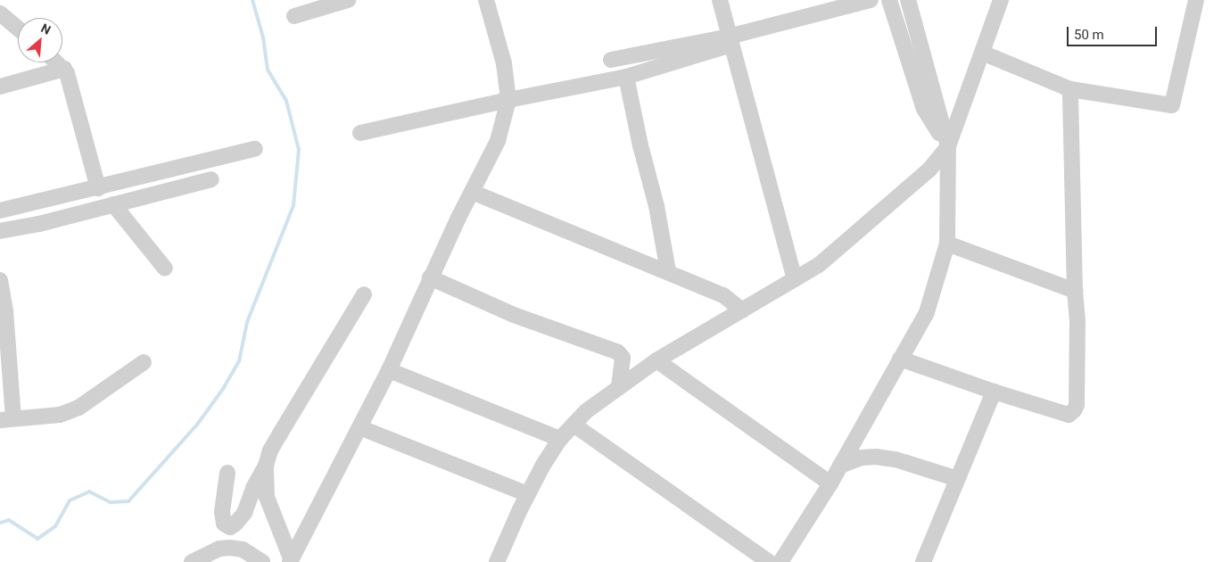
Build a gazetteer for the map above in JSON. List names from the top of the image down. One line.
{"scale_bar":"50 m","north":"top right"}
